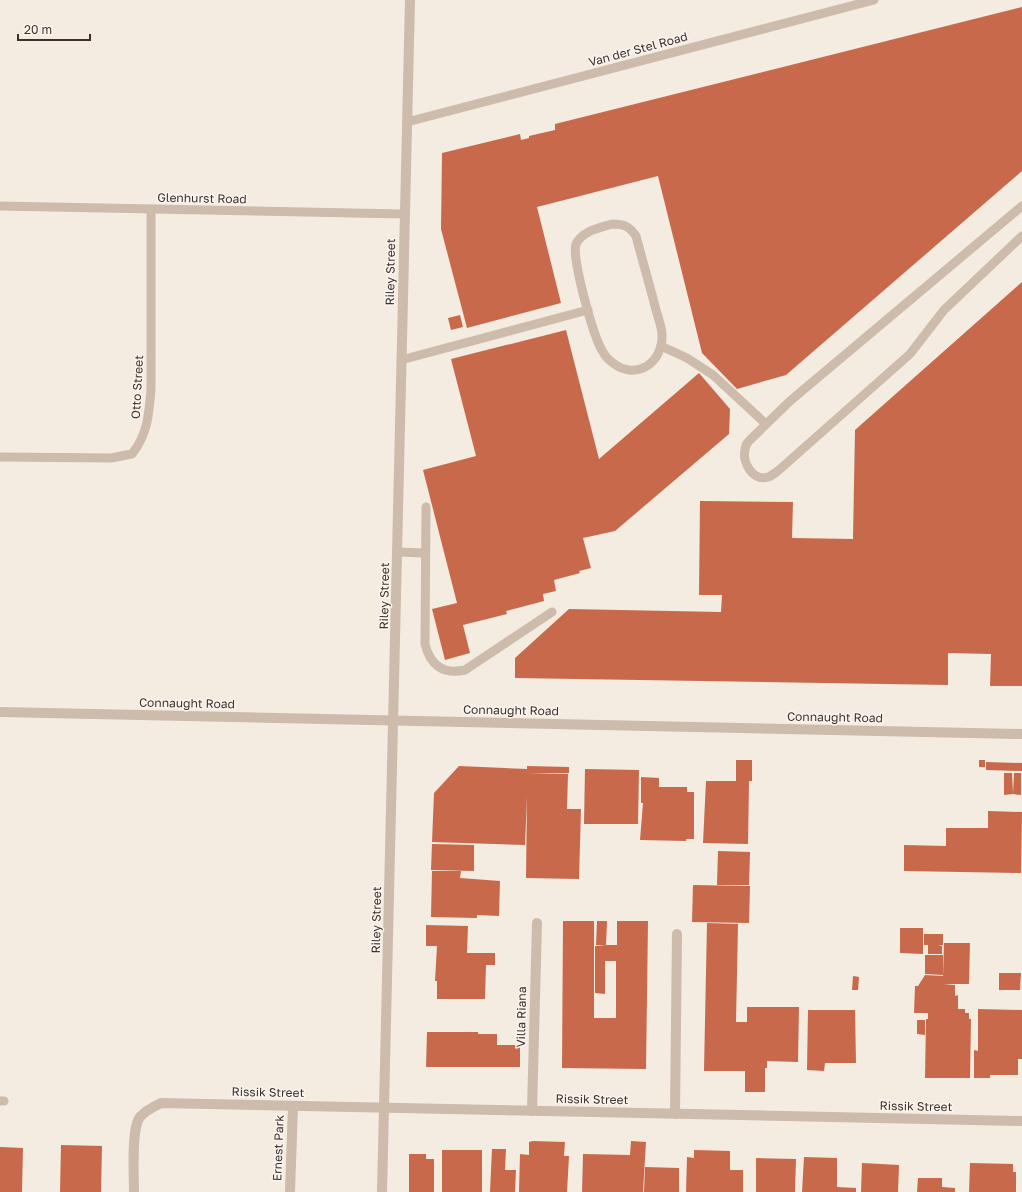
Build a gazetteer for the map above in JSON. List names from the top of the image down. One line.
{"streets":{"street":["Riley Street","Connaught Road","Villa Riana","Rissik Street","Ernest Park"],"lane":["Van der Stel Road","Glenhurst Road","Otto Street"]},"crossings":[["Van der Stel Road","Riley Street"],["Glenhurst Road","Riley Street"],["Glenhurst Road","Otto Street"],["Riley Street","Connaught Road"],["Riley Street","Rissik Street"],["Villa Riana","Rissik Street"],["Rissik Street","Ernest Park"]],"scale_bar":"20 m"}
